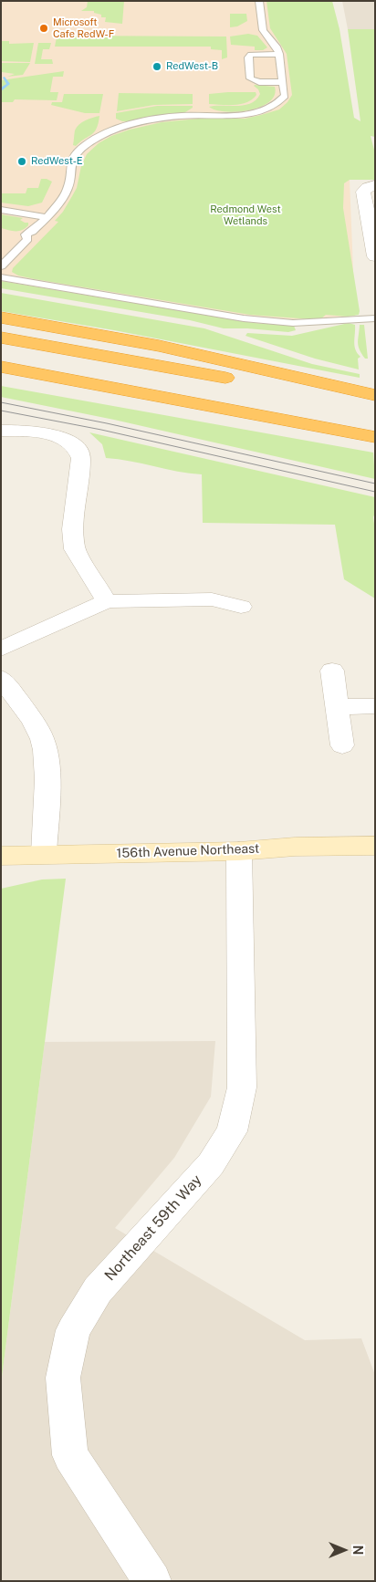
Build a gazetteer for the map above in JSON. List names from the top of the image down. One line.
{"streets":{"street":["156th Avenue Northeast","Northeast 59th Way"]},"crossings":[["156th Avenue Northeast","Northeast 59th Way"]],"parks":["Redmond West Wetlands"],"places":["Microsoft Cafe RedW-F","RedWest-B","RedWest-E"],"north":"right"}
